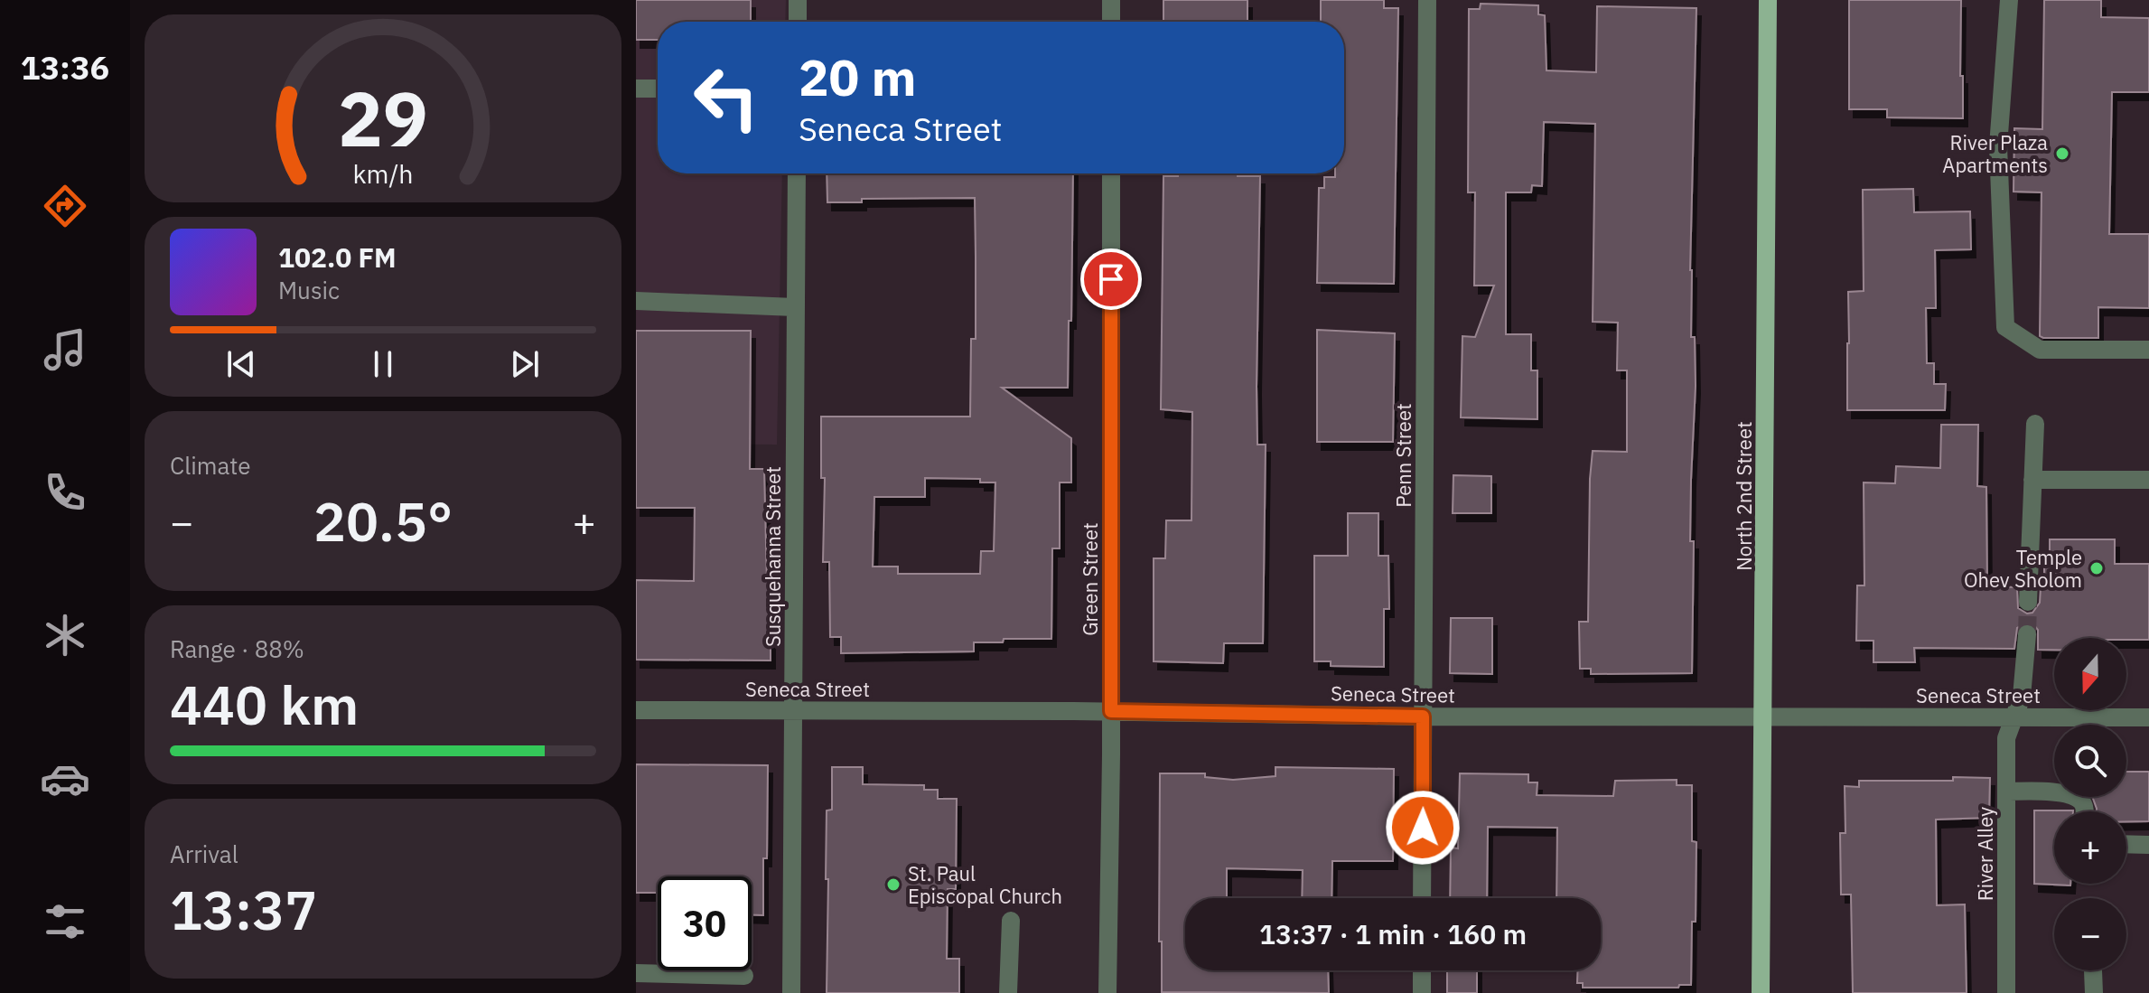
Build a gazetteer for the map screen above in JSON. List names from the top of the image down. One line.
{"streets":{"main road":["North 2nd Street"],"street":["Penn Street","Susquehanna Street","Green Street","Seneca Street","River Alley"]},"crossings":[["Penn Street","Seneca Street"],["North 2nd Street","Seneca Street"],["Susquehanna Street","Seneca Street"],["Green Street","Seneca Street"],["Seneca Street","River Alley"]],"places":["River Plaza Apartments","Temple Ohev Sholom","St. Paul Episcopal Church"],"north":"bottom","page":{"tabs":"13:36","turn":["20 m","Seneca Street"],"song":["102.0 FM","Music"],"tile":["Climate",["Range · 88%","440 km"],["Arrival","13:37"]],"heat":["−","20.5°","+"],"map_buttons":["+","−"],"limit":"30","trip":"13:37 · 1 min · 160 m","gauge":["29","km/h"]}}
